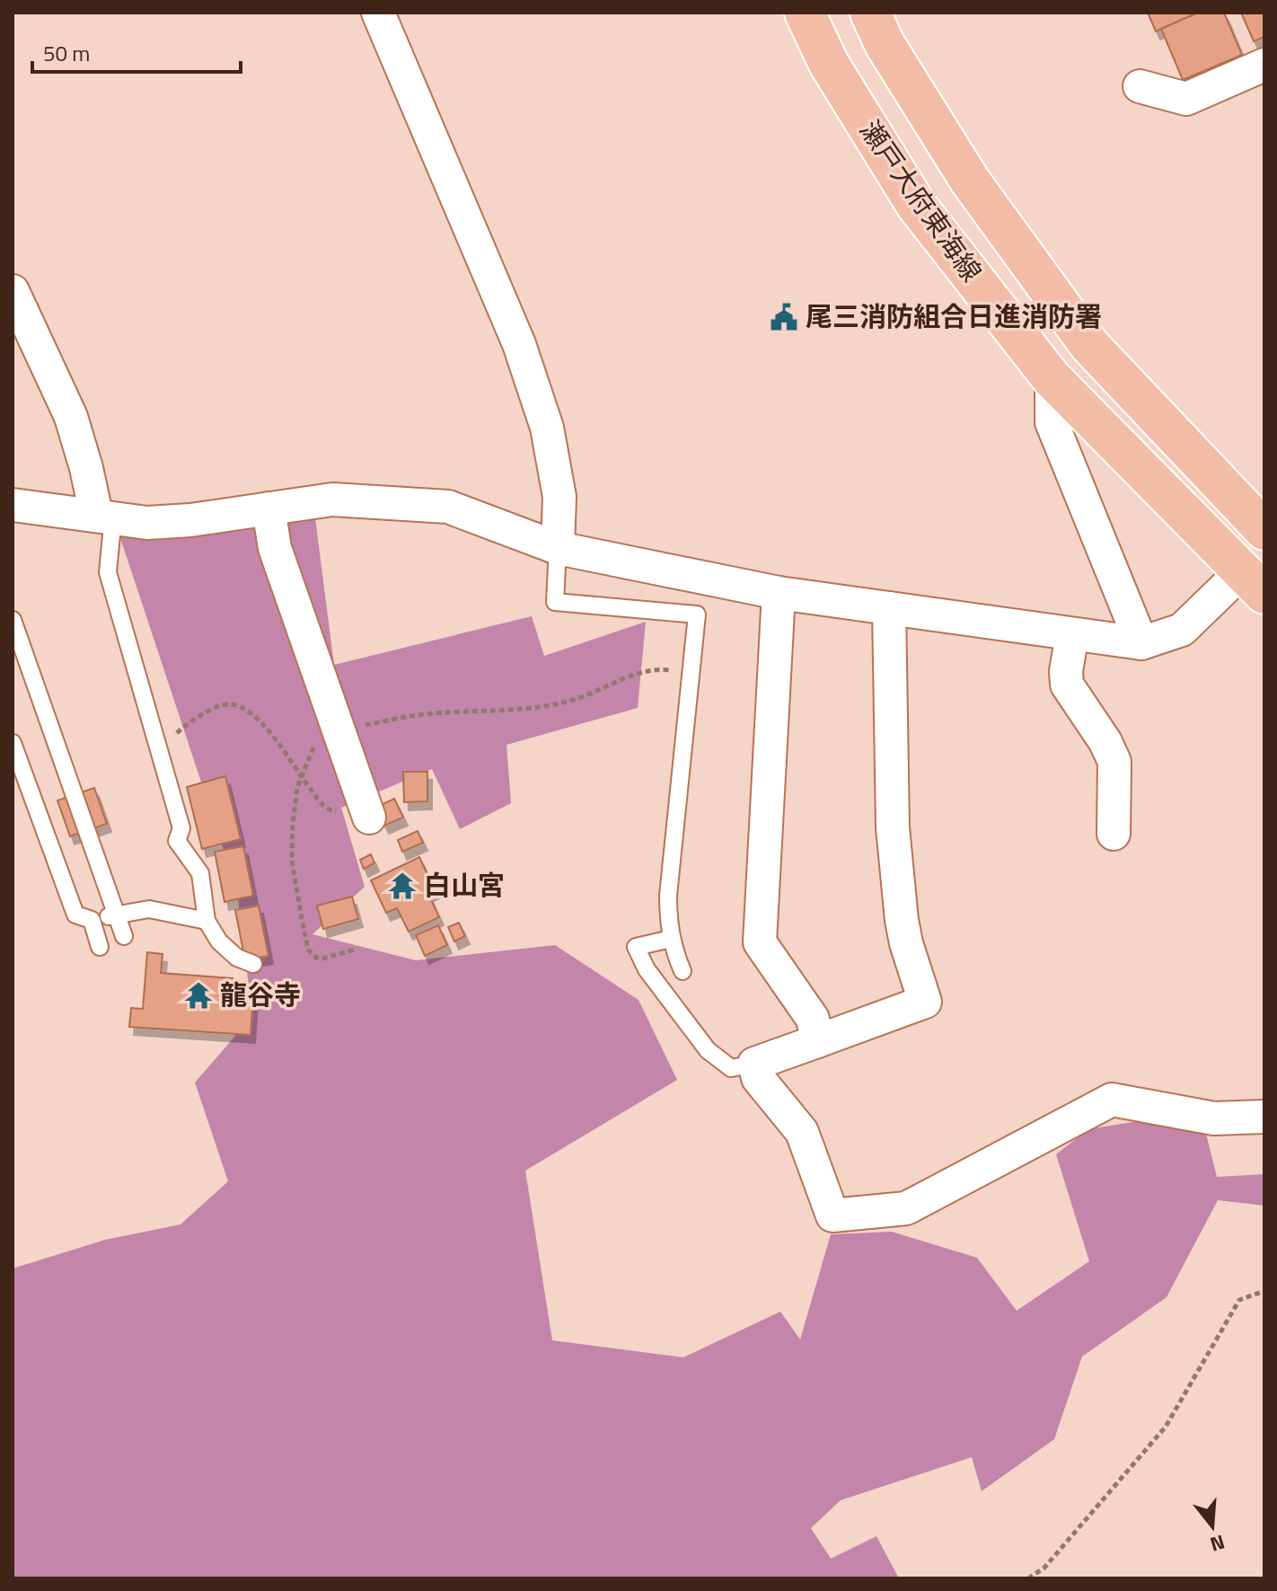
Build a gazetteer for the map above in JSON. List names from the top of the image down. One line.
{"streets":{"main road":["瀬戸大府東海線"]},"places":{"public building":["尾三消防組合日進消防署"],"temple":["白山宮","龍谷寺"]},"scale_bar":"50 m","north":"bottom"}
